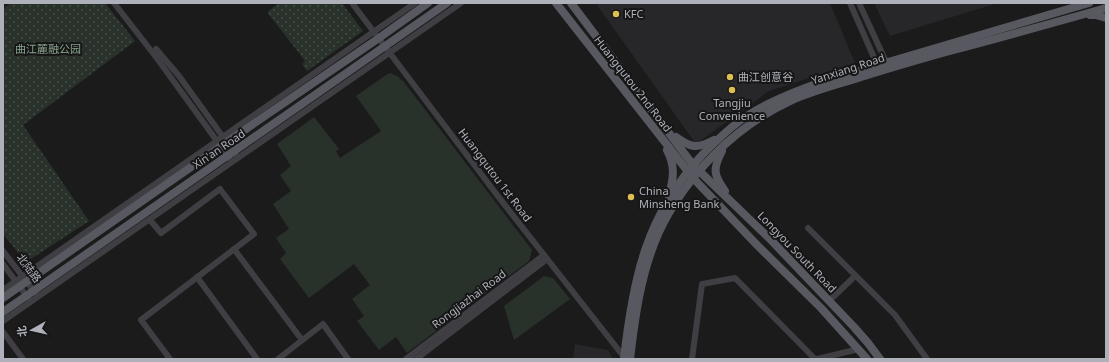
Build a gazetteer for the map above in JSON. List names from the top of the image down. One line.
{"streets":{"main road":["Yanxiang Road","Huangqutou 2nd Road","Xin'an Road","Longyou South Road"],"street":["Huangqutou 1st Road","北陆路","Rongjiazhai Road"]},"crossings":[["Yanxiang Road","Huangqutou 2nd Road"],["Yanxiang Road","Huangqutou 1st Road"],["Yanxiang Road","Longyou South Road"],["Huangqutou 2nd Road","Longyou South Road"],["Xin'an Road","Huangqutou 1st Road"],["Xin'an Road","北陆路"],["Huangqutou 1st Road","Rongjiazhai Road"]],"parks":["曲江麓融公园"],"places":["KFC","曲江创意谷","Tangjiu Convenience","China Minsheng Bank"],"north":"left"}
